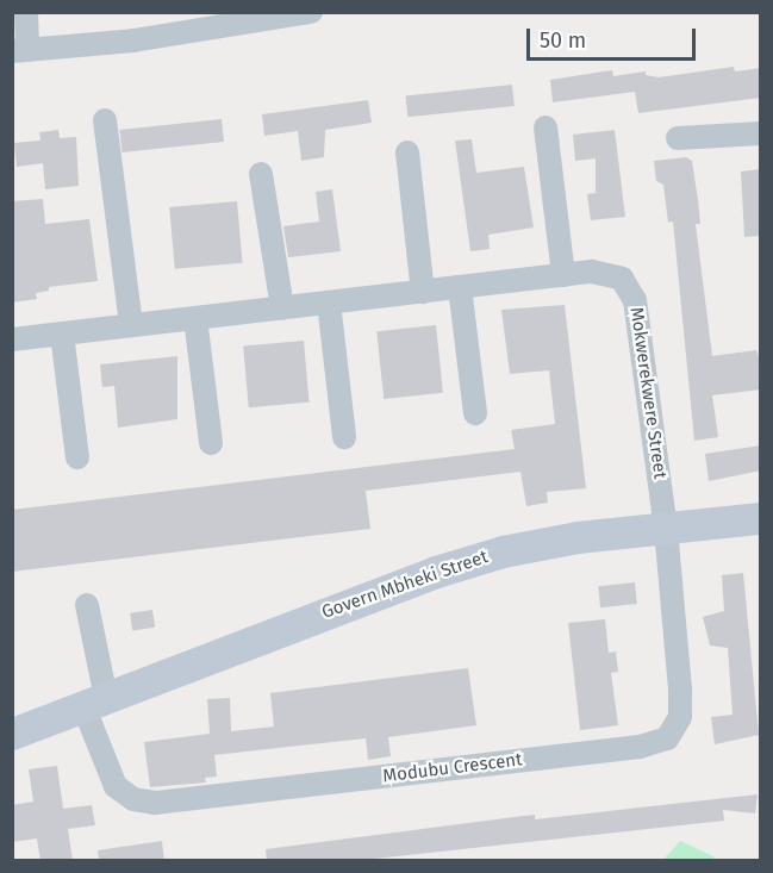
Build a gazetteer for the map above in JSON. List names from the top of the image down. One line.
{"streets":{"street":["Mokwerekwere Street","Govern Mbheki Street","Modubu Crescent"]},"crossings":[["Mokwerekwere Street","Govern Mbheki Street"],["Mokwerekwere Street","Modubu Crescent"],["Govern Mbheki Street","Modubu Crescent"]],"scale_bar":"50 m"}
